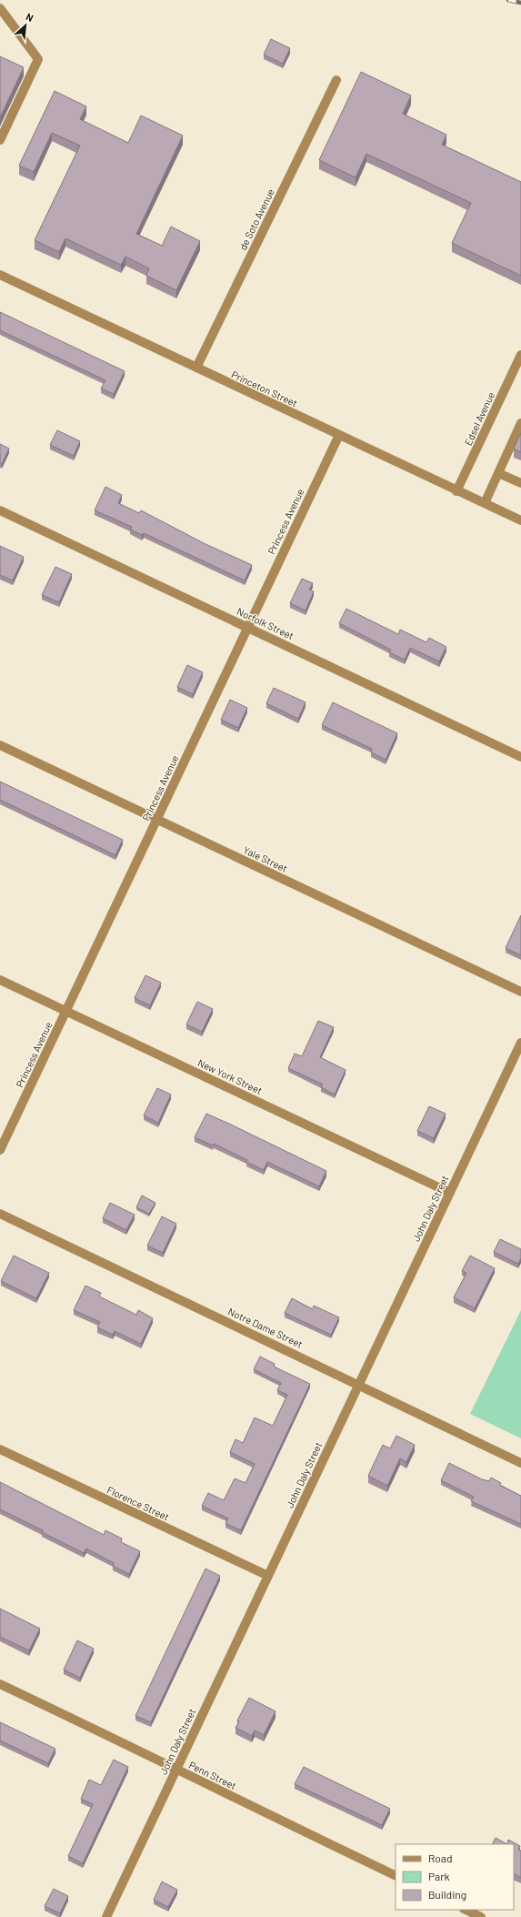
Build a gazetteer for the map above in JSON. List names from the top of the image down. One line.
{"streets":{"street":["de Soto Avenue","Princeton Street","Edsel Avenue","Princess Avenue","Norfolk Street","Yale Street","New York Street","John Daly Street","Notre Dame Street","Florence Street","Penn Street"]},"crossings":[["de Soto Avenue","Princeton Street"],["Princeton Street","Edsel Avenue"],["Princeton Street","Princess Avenue"],["Princess Avenue","Norfolk Street"],["Princess Avenue","Yale Street"],["Princess Avenue","New York Street"],["New York Street","John Daly Street"],["John Daly Street","Notre Dame Street"],["John Daly Street","Florence Street"],["John Daly Street","Penn Street"]],"legend":["Road","Park","Building"],"north":"top right"}
